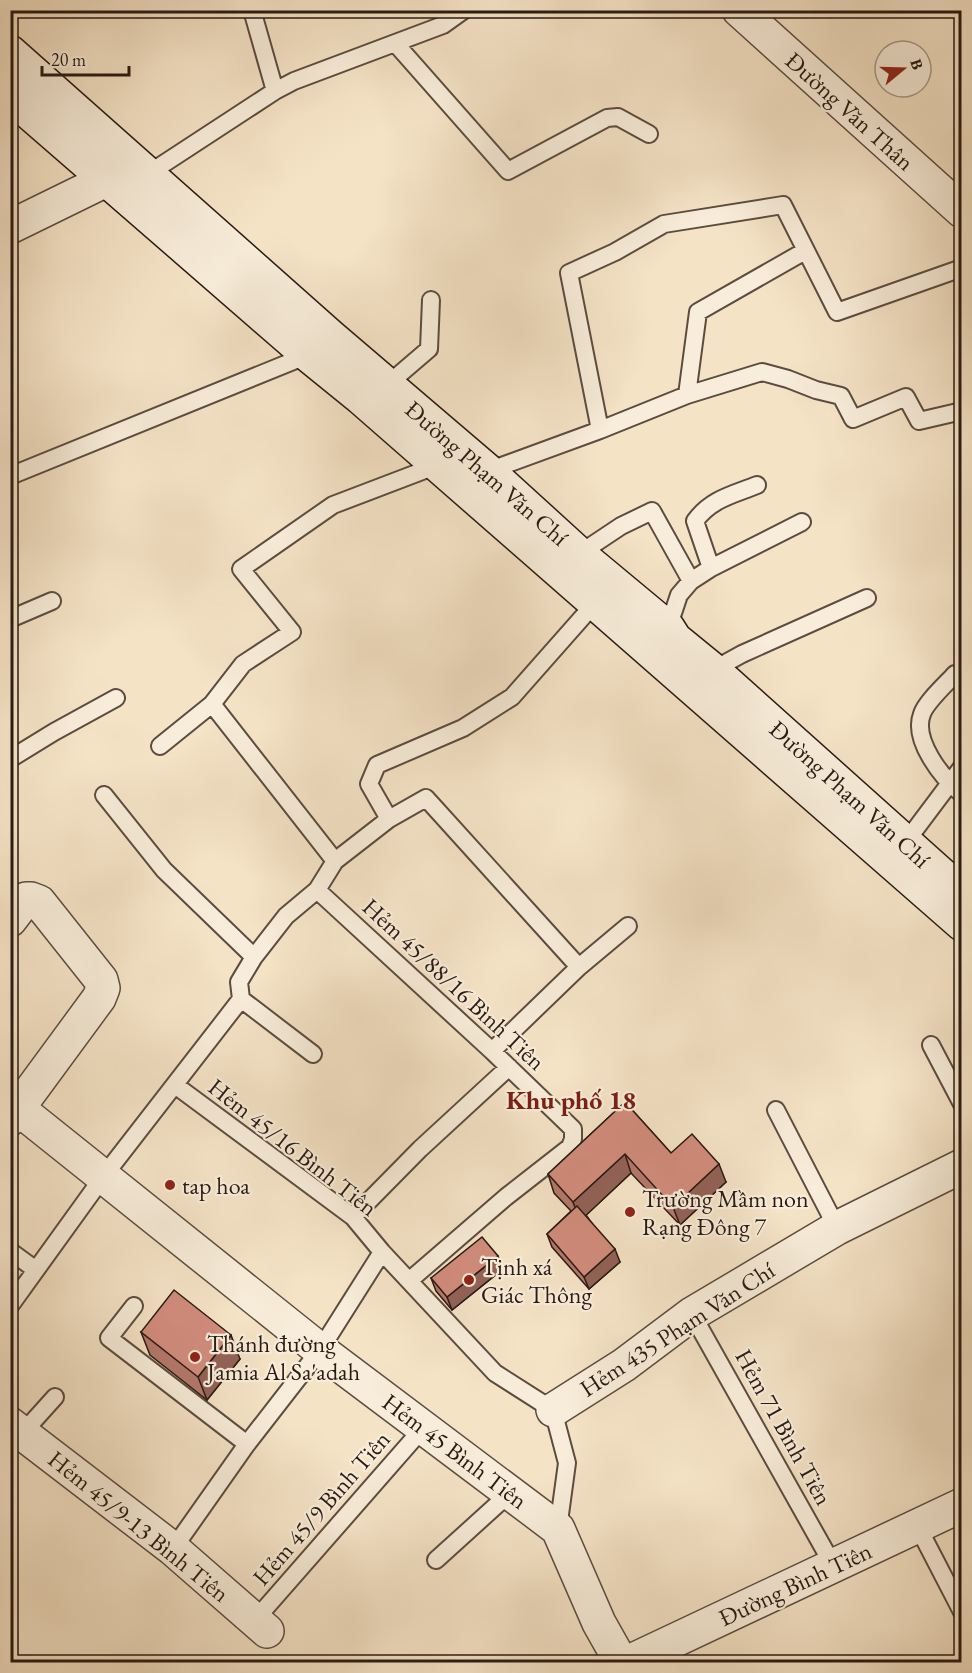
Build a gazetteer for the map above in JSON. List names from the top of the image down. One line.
{"streets":{"street":["Đường Văn Thân","Đường Phạm Văn Chí","Hẻm 435 Phạm Văn Chí","Hẻm 45 Bình Tiên","Hẻm 45/9-13 Bình Tiên","Đường Bình Tiên"],"lane":["Hẻm 45/88/16 Bình Tiên","Hẻm 45/16 Bình Tiên","Hẻm 71 Bình Tiên","Hẻm 45/9 Bình Tiên"]},"crossings":[["Hẻm 45/88/16 Bình Tiên","Hẻm 45/16 Bình Tiên"],["Hẻm 45/16 Bình Tiên","Hẻm 435 Phạm Văn Chí"],["Hẻm 435 Phạm Văn Chí","Hẻm 71 Bình Tiên"],["Hẻm 71 Bình Tiên","Đường Bình Tiên"],["Hẻm 45 Bình Tiên","Hẻm 45/9 Bình Tiên"],["Hẻm 45/9 Bình Tiên","Hẻm 45/9-13 Bình Tiên"]],"districts":["Khu phố 18"],"places":["tap hoa","Trường Mầm non Rạng Đông 7","Tịnh xá Giác Thông","Thánh đường Jamia Al Sa'adah"],"scale_bar":"20 m","north":"right"}
